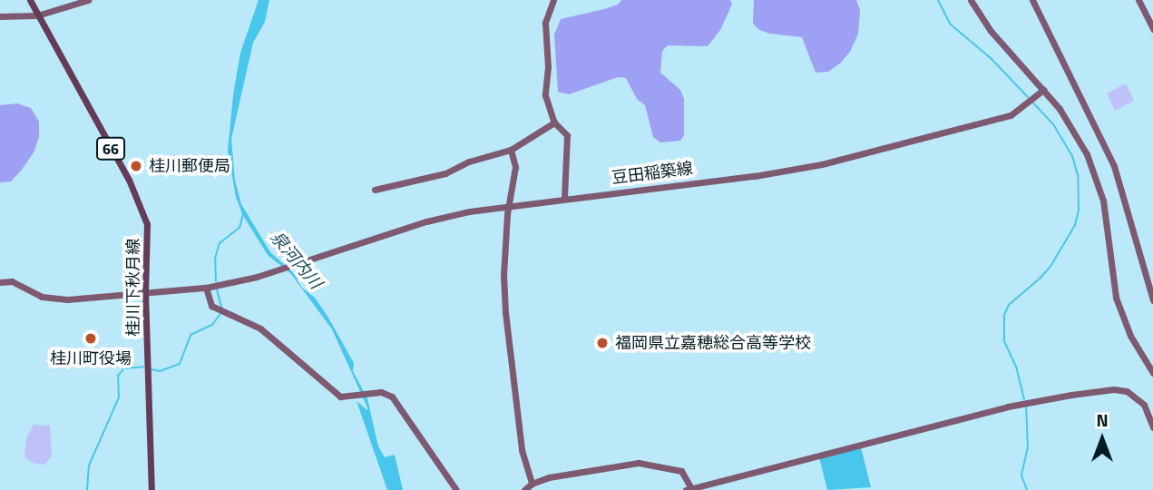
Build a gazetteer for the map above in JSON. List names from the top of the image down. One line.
{"streets":{"main road":["66","桂川下秋月線"],"street":["豆田稲築線"]},"crossings":[["豆田稲築線","桂川下秋月線"]],"water":["泉河内川"],"places":["桂川郵便局","桂川町役場","福岡県立嘉穂総合高等学校"],"north":"top"}
